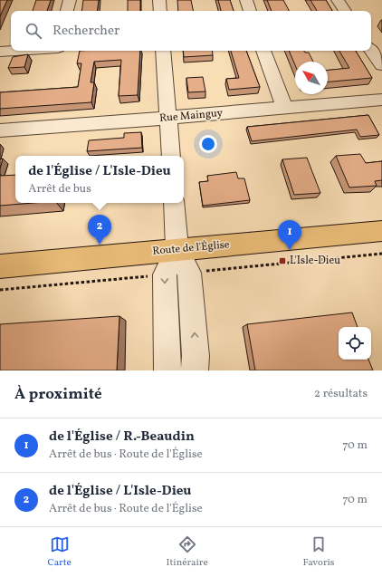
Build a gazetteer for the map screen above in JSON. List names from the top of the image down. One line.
{"streets":{"main road":["Route de l'Église"],"street":["Rue Mainguy"]},"places":{"transit":["L'Isle-Dieu"]},"north":"top left","page":{"search":"Rechercher","popup":["de l'Église / L'Isle-Dieu","Arrêt de bus"],"pins":["2","1"],"heading":["À proximité","2 résultats"],"list":[{"mark":"1","name":"de l'Église / R.-Beaudin","note":"Arrêt de bus · Route de l'Église","value":"70 m"},{"mark":"2","name":"de l'Église / L'Isle-Dieu","note":"Arrêt de bus · Route de l'Église","value":"70 m"}],"nav":["Carte","Itinéraire","Favoris"]}}
